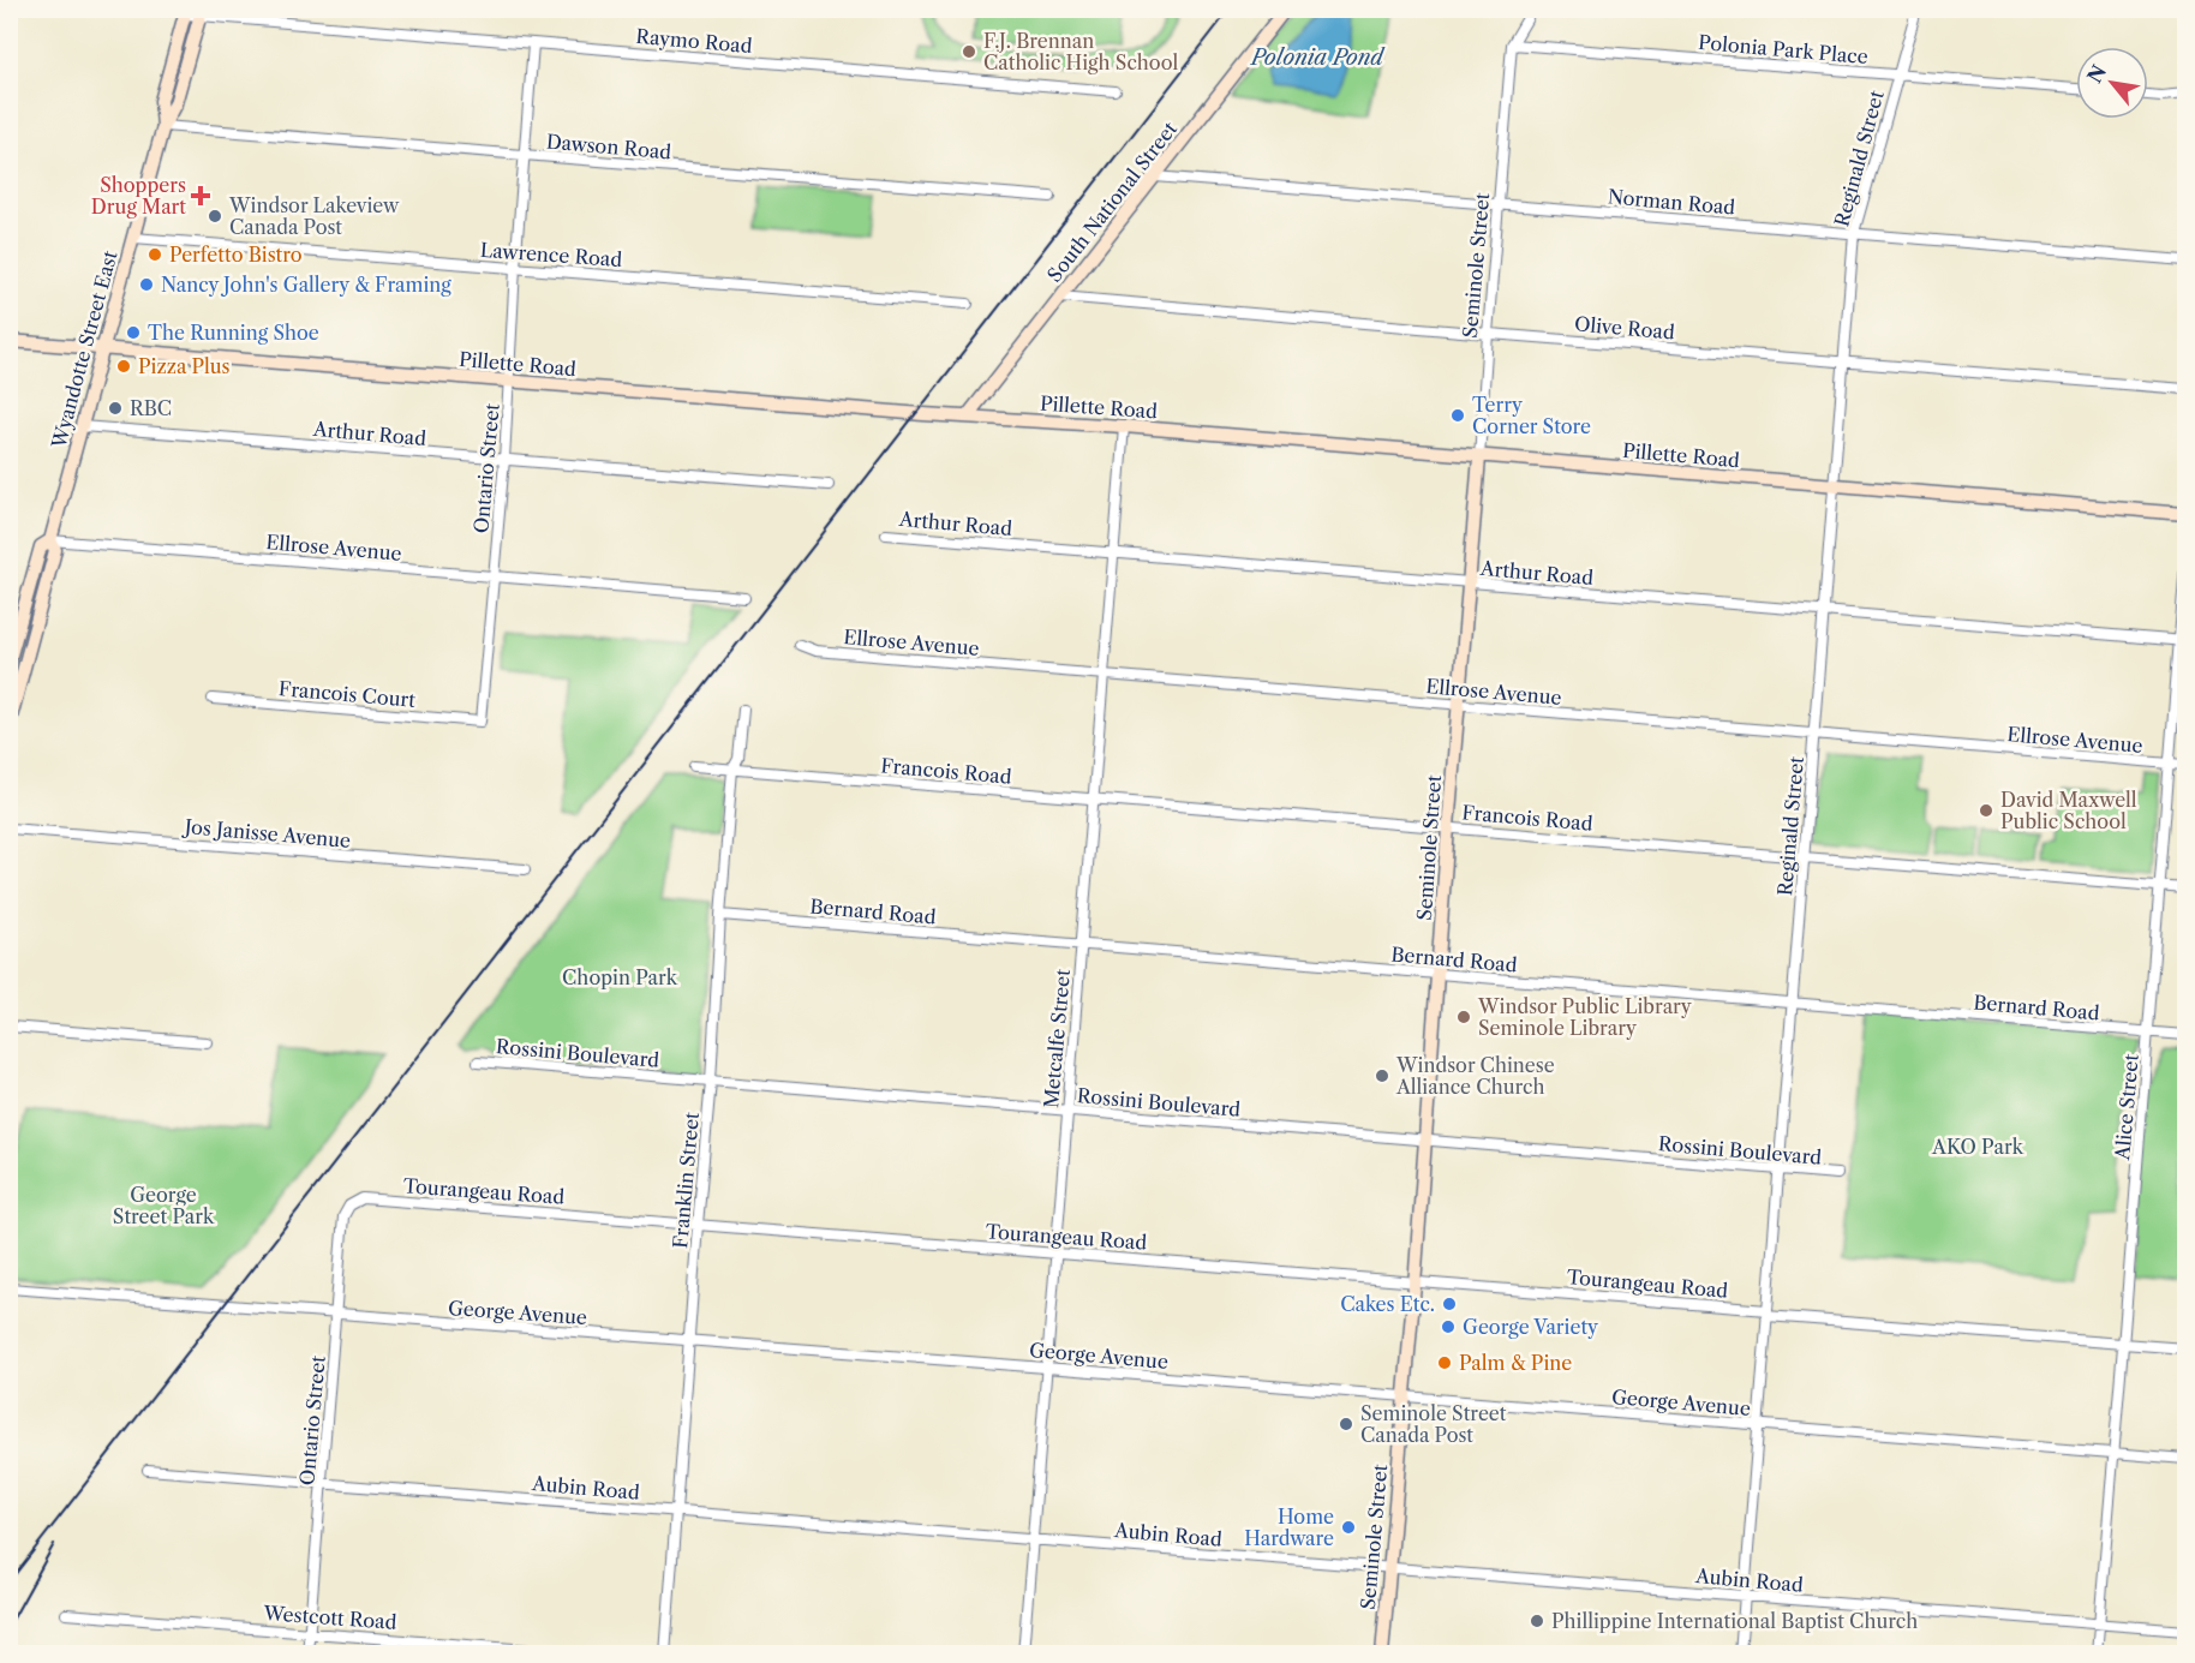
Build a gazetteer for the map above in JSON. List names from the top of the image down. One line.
{"streets":{"street":["Raymo Road","Polonia Park Place","Dawson Road","Reginald Street","South National Street","Norman Road","Lawrence Road","Seminole Street","Olive Road","Wyandotte Street East","Pillette Road","Arthur Road","Ontario Street","Ellrose Avenue","Francois Court","Francois Road","Jos Janisse Avenue","Bernard Road","Metcalfe Street","Rossini Boulevard","Alice Street","Franklin Street","Tourangeau Road","George Avenue","Aubin Road","Westcott Road"]},"crossings":[["Raymo Road","Wyandotte Street East"],["Raymo Road","Ontario Street"],["Polonia Park Place","Reginald Street"],["Polonia Park Place","Seminole Street"],["Dawson Road","Wyandotte Street East"],["Dawson Road","Ontario Street"],["Reginald Street","Norman Road"],["Reginald Street","Olive Road"],["Reginald Street","Pillette Road"],["Reginald Street","Arthur Road"],["Reginald Street","Ellrose Avenue"],["Reginald Street","Francois Road"],["Reginald Street","Bernard Road"],["Reginald Street","Rossini Boulevard"],["Reginald Street","Tourangeau Road"],["Reginald Street","George Avenue"],["Reginald Street","Aubin Road"],["South National Street","Norman Road"],["South National Street","Olive Road"],["South National Street","Pillette Road"],["Norman Road","Seminole Street"],["Lawrence Road","Wyandotte Street East"],["Lawrence Road","Ontario Street"],["Seminole Street","Olive Road"],["Seminole Street","Pillette Road"],["Seminole Street","Arthur Road"],["Seminole Street","Ellrose Avenue"],["Seminole Street","Francois Road"],["Seminole Street","Bernard Road"],["Seminole Street","Rossini Boulevard"],["Seminole Street","Tourangeau Road"],["Seminole Street","George Avenue"],["Seminole Street","Aubin Road"],["Wyandotte Street East","Pillette Road"],["Wyandotte Street East","Arthur Road"],["Wyandotte Street East","Ellrose Avenue"],["Pillette Road","Ontario Street"],["Pillette Road","Metcalfe Street"],["Arthur Road","Ontario Street"],["Arthur Road","Metcalfe Street"],["Arthur Road","Alice Street"],["Ontario Street","Ellrose Avenue"],["Ontario Street","Francois Court"],["Ontario Street","Tourangeau Road"],["Ontario Street","George Avenue"],["Ontario Street","Aubin Road"],["Ontario Street","Westcott Road"],["Ellrose Avenue","Metcalfe Street"],["Ellrose Avenue","Alice Street"],["Francois Road","Metcalfe Street"],["Francois Road","Alice Street"],["Francois Road","Franklin Street"],["Bernard Road","Metcalfe Street"],["Bernard Road","Alice Street"],["Bernard Road","Franklin Street"],["Metcalfe Street","Rossini Boulevard"],["Metcalfe Street","Tourangeau Road"],["Metcalfe Street","George Avenue"],["Metcalfe Street","Aubin Road"],["Rossini Boulevard","Franklin Street"],["Alice Street","Tourangeau Road"],["Alice Street","George Avenue"],["Alice Street","Aubin Road"],["Franklin Street","Tourangeau Road"],["Franklin Street","George Avenue"],["Franklin Street","Aubin Road"]],"water":["Polonia Pond"],"parks":["Chopin Park","AKO Park","George Street Park"],"places":{"other":["F.J. Brennan Catholic High School","Windsor Lakeview Canada Post","Perfetto Bistro","Nancy John's Gallery & Framing","The Running Shoe","Pizza Plus","RBC","Terry Corner Store","David Maxwell Public School","Windsor Public Library Seminole Library","Windsor Chinese Alliance Church","Cakes Etc.","George Variety","Palm & Pine","Seminole Street Canada Post","Home Hardware","Phillippine International Baptist Church"],"health":["Shoppers Drug Mart"]},"north":"top left"}
